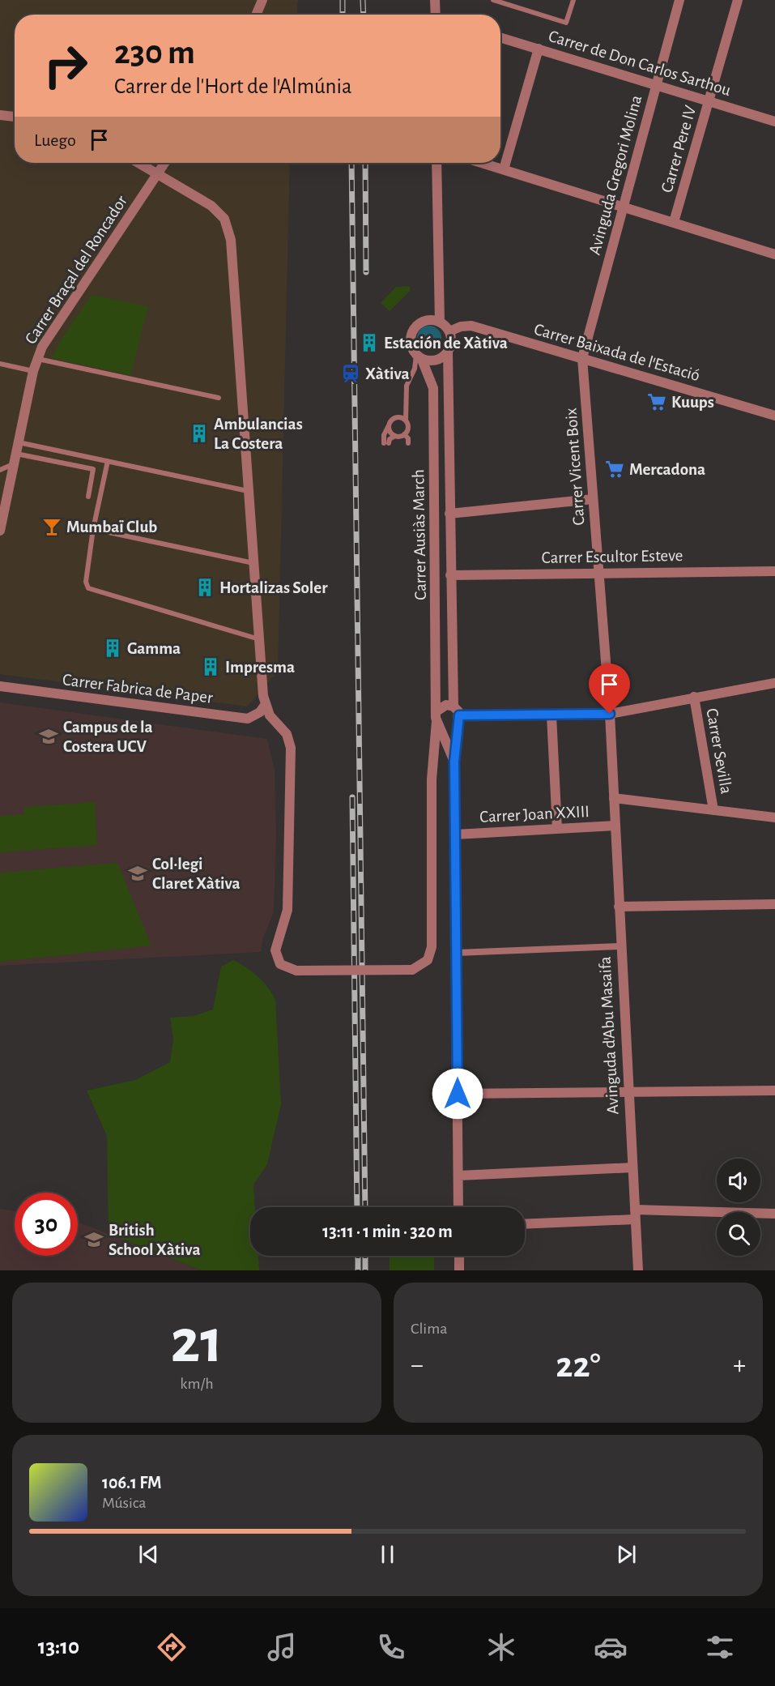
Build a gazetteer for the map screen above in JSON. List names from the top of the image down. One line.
{"streets":{"street":["Carrer de Don Carlos Sarthou","Carrer Pere IV","Avinguda Gregori Molina","Carrer Braçal del Roncador","Carrer Baixada de l'Estació","Carrer Vicent Boix","Carrer Ausiàs March","Carrer Escultor Esteve","Carrer Fabrica de Paper","Carrer Sevilla","Carrer Joan XXIII","Avinguda d'Abu Masaifa"]},"crossings":[["Carrer de Don Carlos Sarthou","Carrer Pere IV"],["Carrer de Don Carlos Sarthou","Avinguda Gregori Molina"],["Avinguda Gregori Molina","Carrer Baixada de l'Estació"],["Avinguda Gregori Molina","Carrer Vicent Boix"],["Carrer Baixada de l'Estació","Carrer Vicent Boix"],["Carrer Baixada de l'Estació","Carrer Ausiàs March"],["Carrer Vicent Boix","Carrer Escultor Esteve"],["Carrer Vicent Boix","Avinguda d'Abu Masaifa"],["Carrer Ausiàs March","Carrer Escultor Esteve"],["Carrer Ausiàs March","Carrer Fabrica de Paper"],["Carrer Ausiàs March","Carrer Joan XXIII"],["Carrer Joan XXIII","Avinguda d'Abu Masaifa"]],"places":{"building":["Estación de Xàtiva","Ambulancias La Costera","Hortalizas Soler","Gamma","Impresma"],"station":["Xàtiva"],"supermarket":["Kuups","Mercadona"],"bar":["Mumbaï Club"],"school or university":["Campus de la Costera UCV","Col·legi Claret Xàtiva","British School Xàtiva"]},"page":{"turn":["230 m","Carrer de l'Hort de l'Almúnia"],"then":"Luego","limit":"30","trip":"13:11 · 1 min · 320 m","tile":[["21","km/h"],"Clima"],"heat":["−","22°","+"],"song":["106.1 FM","Música"],"tabs":"13:10"}}
